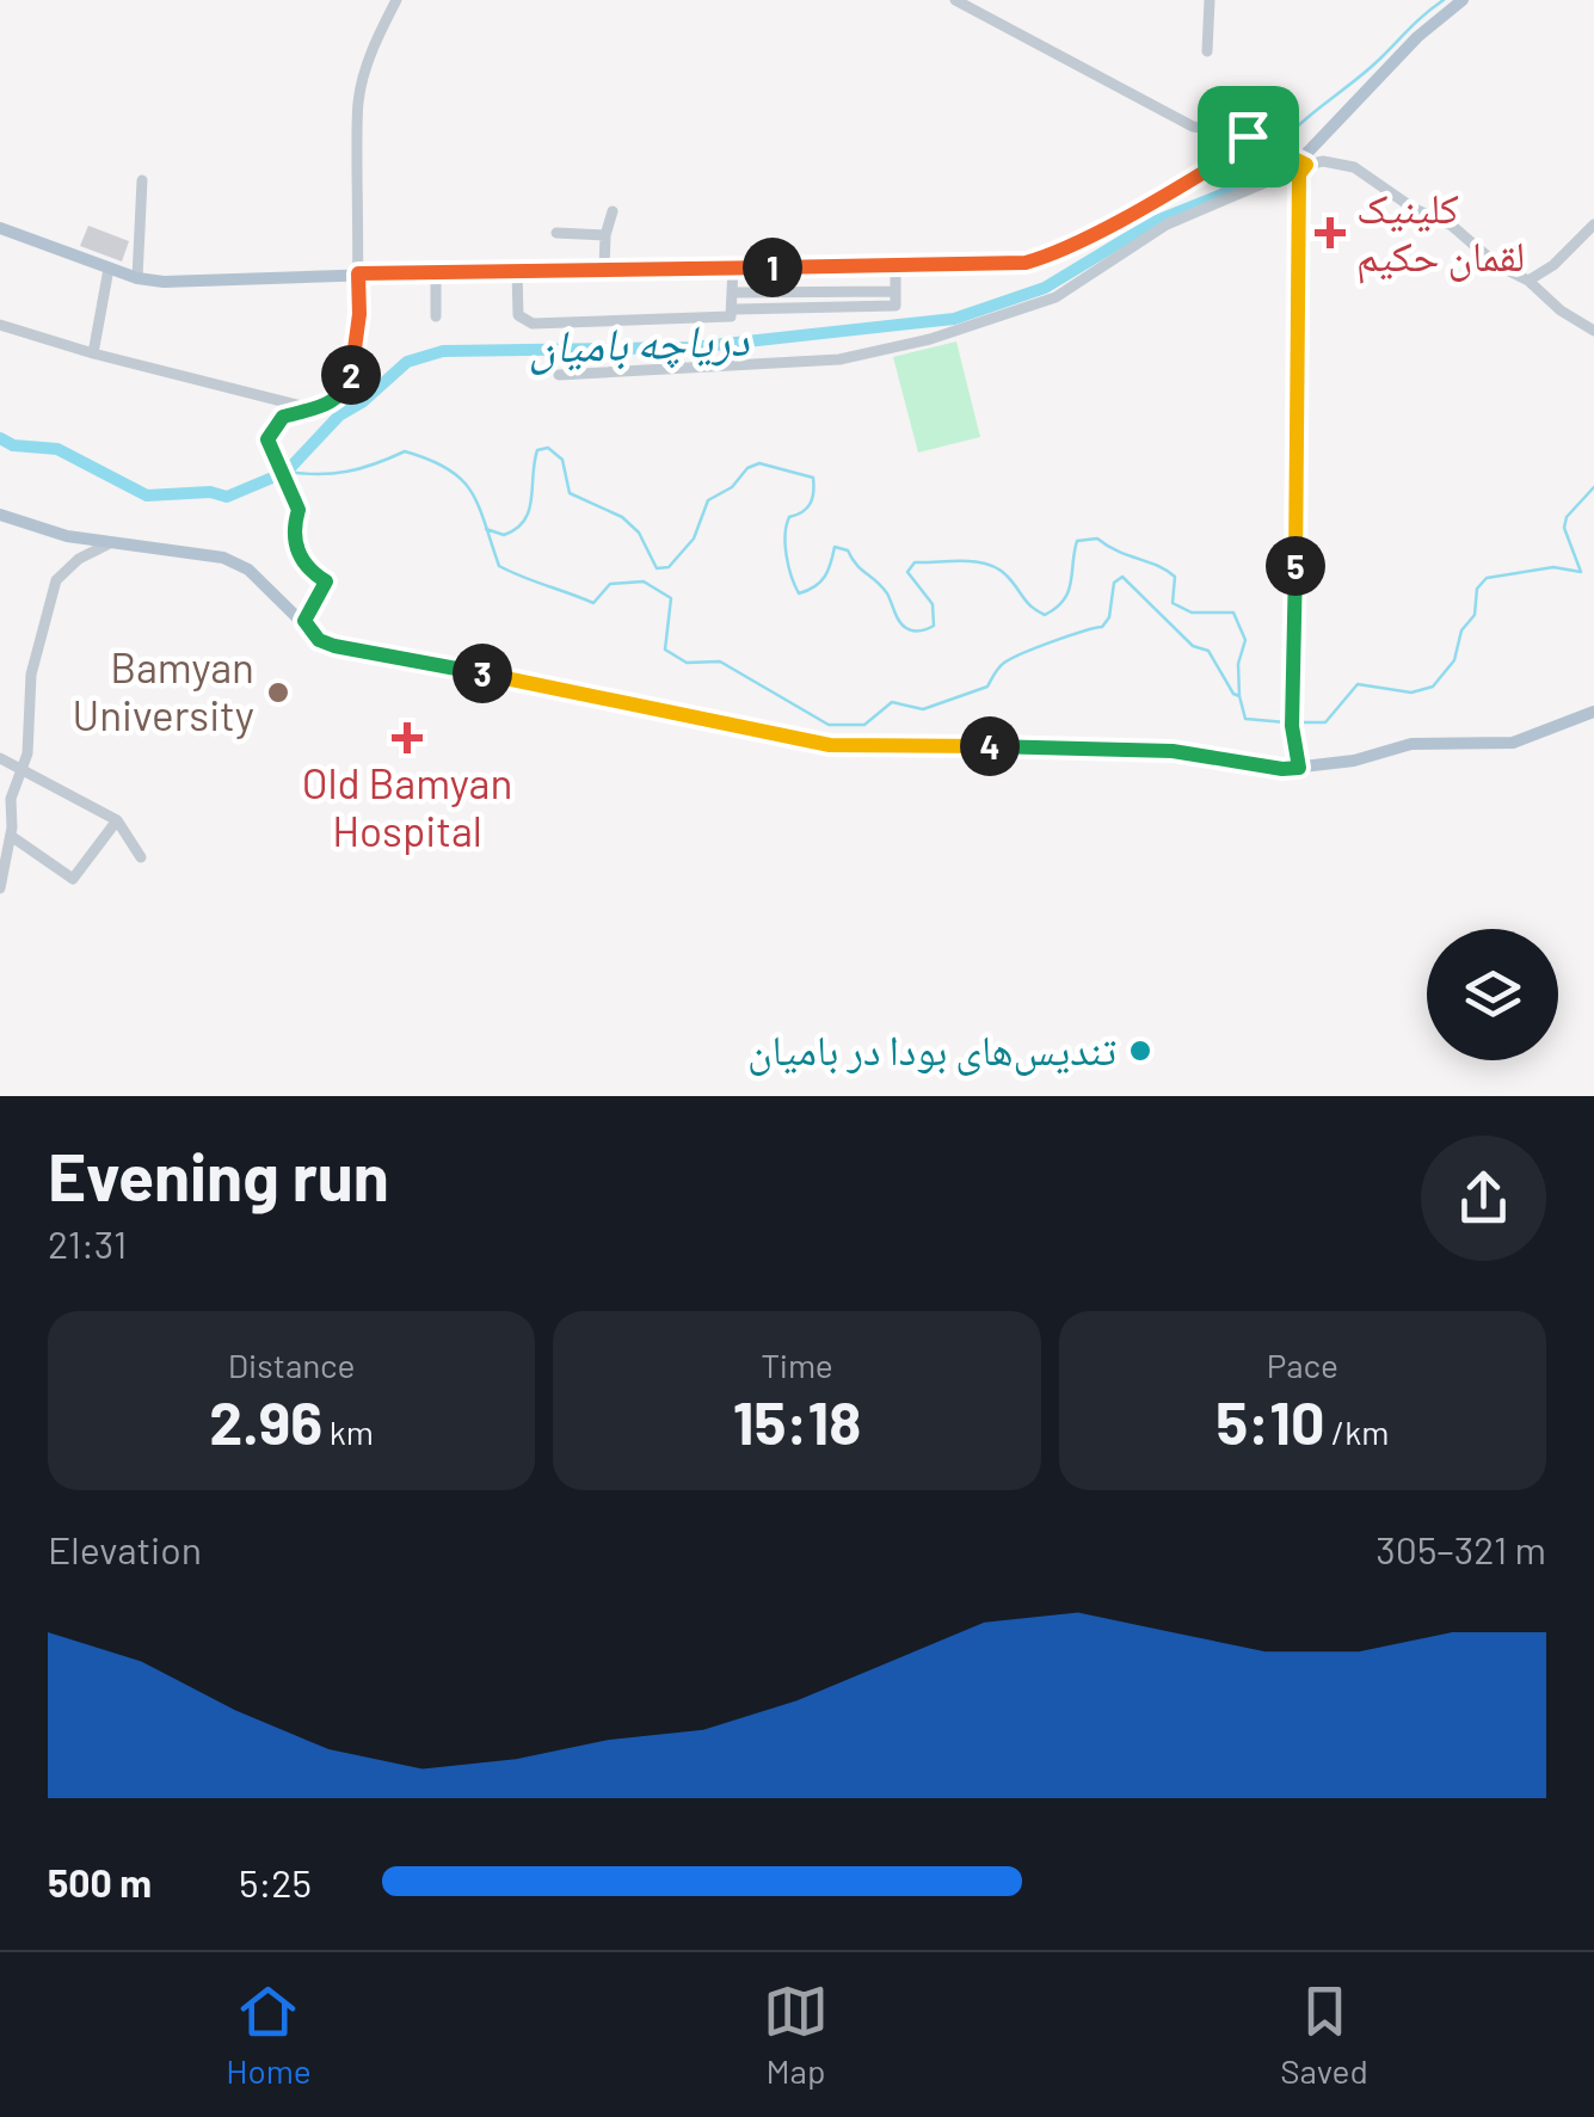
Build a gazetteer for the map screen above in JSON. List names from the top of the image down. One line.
{"water":["دریاچه بامیان"],"places":{"health":["کلینیک لقمان حکیم","Old Bamyan Hospital"],"other":["Bamyan University","تندیس‌های بودا در بامیان"]},"page":{"pins":["1","2","5","3","4"],"heading":["Evening run","21:31"],"stats":[["Distance","2.96 km"],["Time","15:18"],["Pace","5:10 /km"]],"chart":["Elevation","305–321 m"],"list":[{"name":"500 m","note":"5:25"}],"tabs":["Home","Map","Saved"]}}
